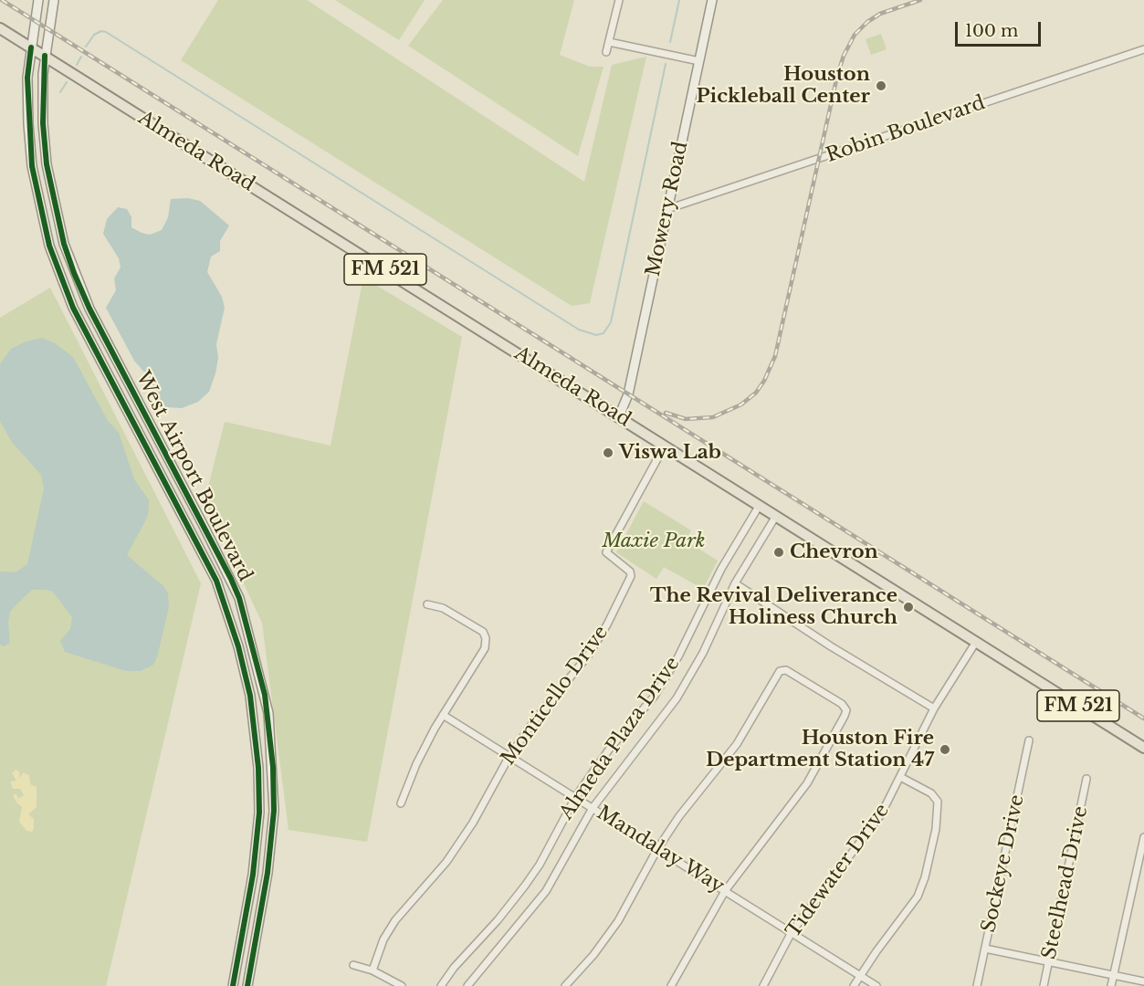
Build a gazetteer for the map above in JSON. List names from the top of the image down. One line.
{"streets":{"main road":["Almeda Road","Mowery Road","FM 521","West Airport Boulevard"],"street":["Robin Boulevard","Monticello Drive","Almeda Plaza Drive","Mandalay Way","Sockeye Drive","Tidewater Drive","Steelhead Drive"]},"crossings":[["Robin Boulevard","Mowery Road"],["Almeda Road","Mowery Road"],["Almeda Road","West Airport Boulevard"],["Almeda Road","Monticello Drive"],["Almeda Road","Almeda Plaza Drive"],["Almeda Road","Tidewater Drive"],["Monticello Drive","Mandalay Way"],["Almeda Plaza Drive","Mandalay Way"],["Mandalay Way","Tidewater Drive"]],"parks":["Maxie Park"],"places":["Houston Pickleball Center","Viswa Lab","Chevron","The Revival Deliverance Holiness Church","Houston Fire Department Station 47"],"scale_bar":"100 m"}
